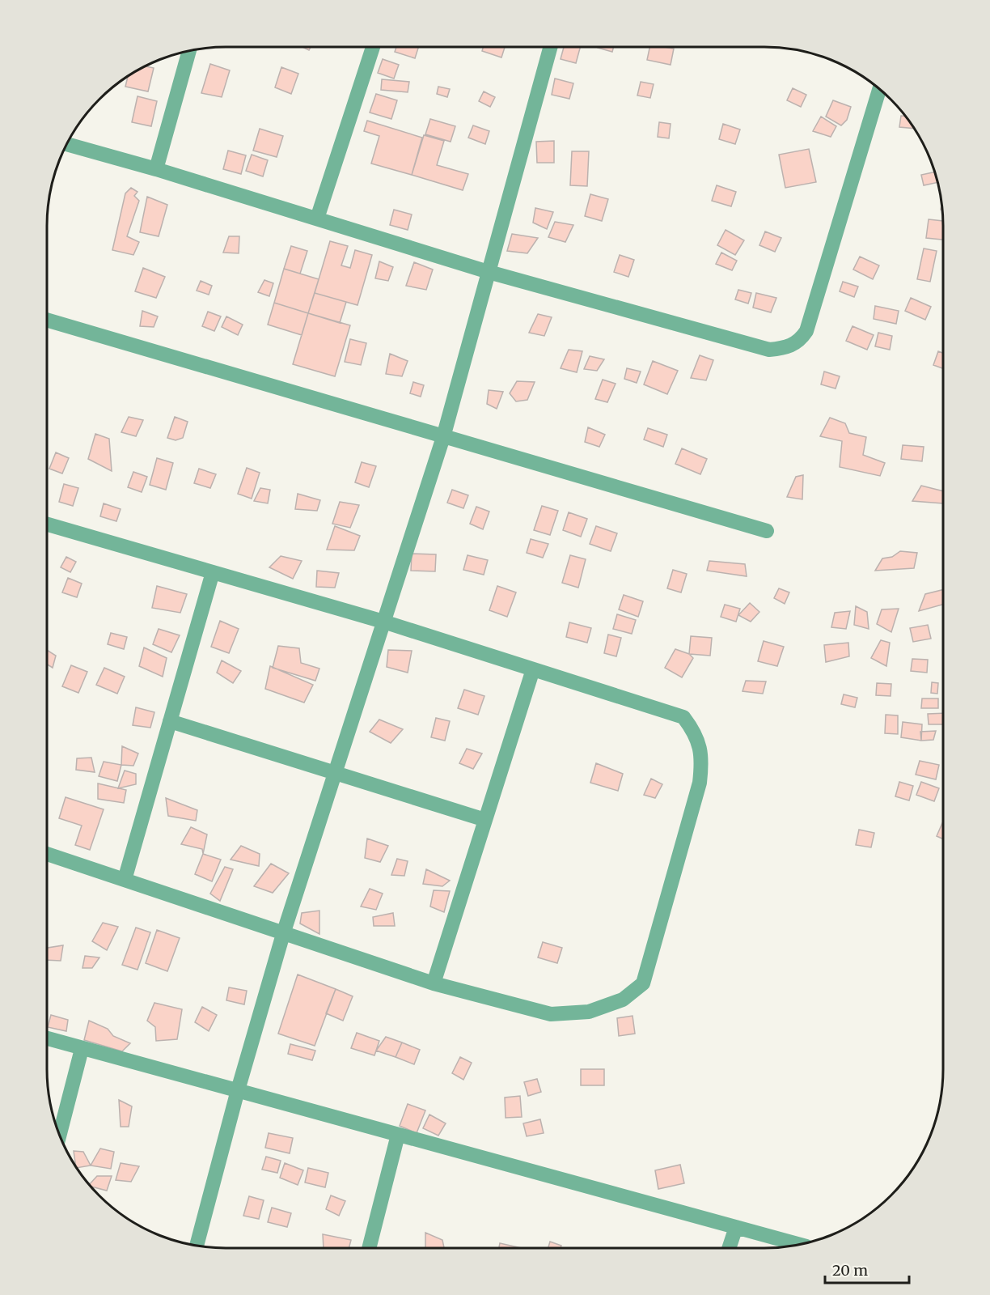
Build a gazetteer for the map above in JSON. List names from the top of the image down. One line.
{"scale_bar":"20 m"}
